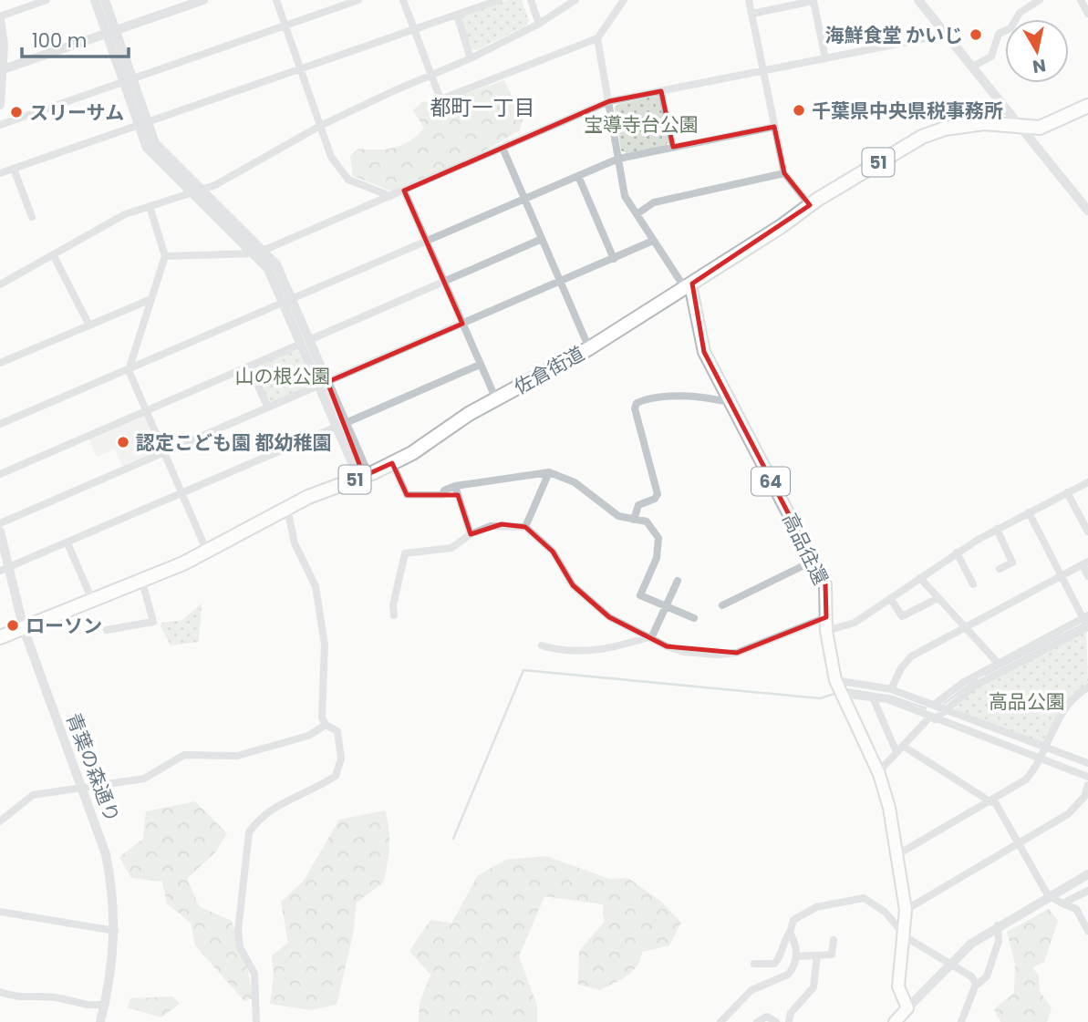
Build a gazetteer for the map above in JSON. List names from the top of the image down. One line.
{"streets":{"highway":["51","佐倉街道"],"main road":["64","高品往還"],"street":["青葉の森通り"]},"crossings":[["佐倉街道","高品往還"],["佐倉街道","青葉の森通り"],["64","高品往還"]],"districts":["都町一丁目"],"parks":["宝導寺台公園","山の根公園","高品公園"],"places":["海鮮食堂 かいじ","千葉県中央県税事務所","スリーサム","認定こども園 都幼稚園","ローソン"],"scale_bar":"100 m","north":"bottom"}
